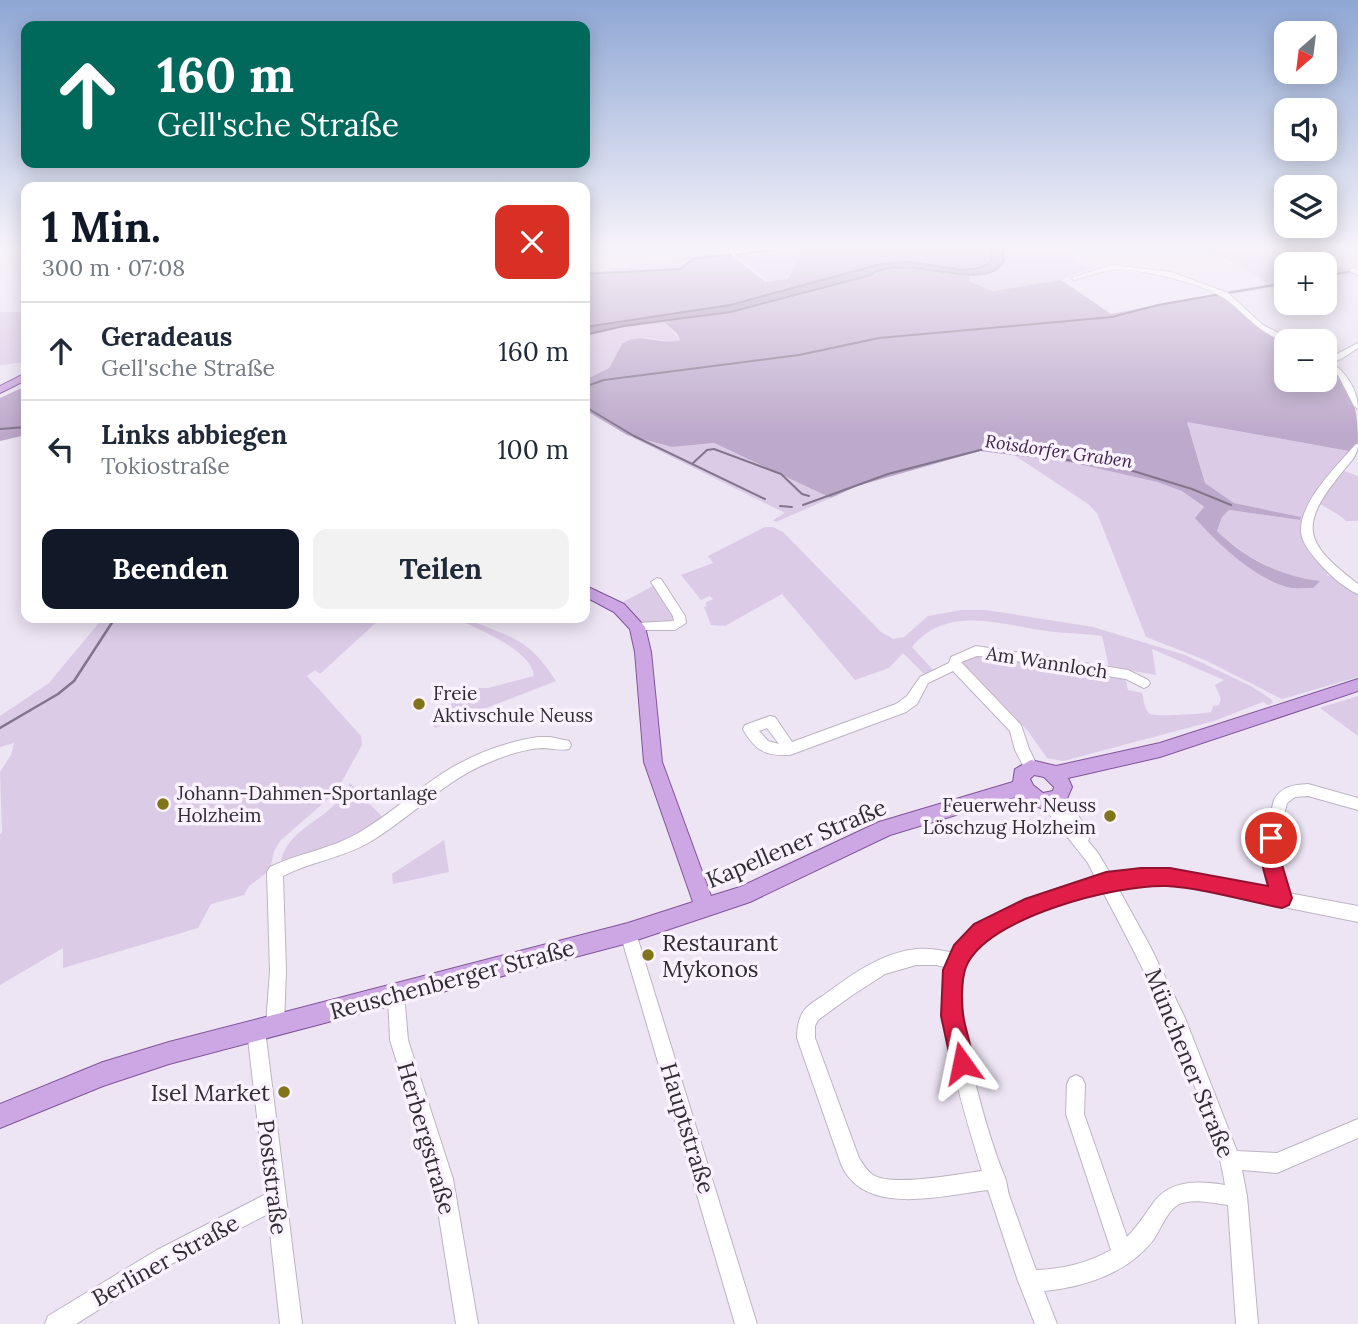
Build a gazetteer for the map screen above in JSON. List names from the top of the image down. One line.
{"streets":{"main road":["Kapellener Straße","Reuschenberger Straße"],"street":["Am Wannloch","Münchener Straße","Hauptstraße","Herbergstraße","Poststraße","Berliner Straße"]},"crossings":[["Kapellener Straße","Reuschenberger Straße"],["Kapellener Straße","Hauptstraße"],["Reuschenberger Straße","Hauptstraße"],["Reuschenberger Straße","Herbergstraße"],["Reuschenberger Straße","Poststraße"],["Poststraße","Berliner Straße"]],"water":["Roisdorfer Graben"],"places":["Freie Aktivschule Neuss","Johann-Dahmen-Sportanlage Holzheim","Feuerwehr Neuss Löschzug Holzheim","Restaurant Mykonos","Isel Market"],"north":"bottom left","page":{"map_buttons":["+","−"],"turn":["160 m","Gell'sche Straße"],"heading":["1 Min.","300 m · 07:08"],"list":[{"name":"Geradeaus","note":"Gell'sche Straße","value":"160 m"},{"name":"Links abbiegen","note":"Tokiostraße","value":"100 m"}],"buttons":["Beenden","Teilen"]}}
